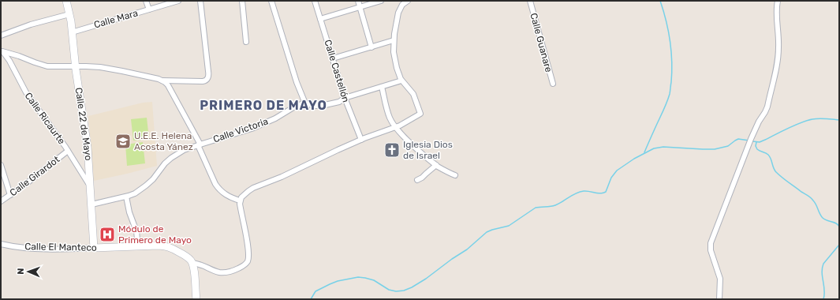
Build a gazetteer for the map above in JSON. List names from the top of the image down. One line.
{"streets":{"street":["Calle Mara","Calle Guanare","Calle Castellón","Calle Ricaurte","Calle 22 de Mayo","Calle Victoria","Calle Girardot","Calle El Manteco"]},"crossings":[["Calle Mara","Calle 22 de Mayo"],["Calle Castellón","Calle Victoria"],["Calle Ricaurte","Calle 22 de Mayo"],["Calle Ricaurte","Calle Girardot"],["Calle 22 de Mayo","Calle Victoria"],["Calle 22 de Mayo","Calle El Manteco"]],"districts":["PRIMERO DE MAYO"],"places":{"school or university":["U.E.E. Helena Acosta Yánez"],"church":["Iglesia Dios de Israel"],"hospital":["Módulo de Primero de Mayo"]},"north":"left"}
